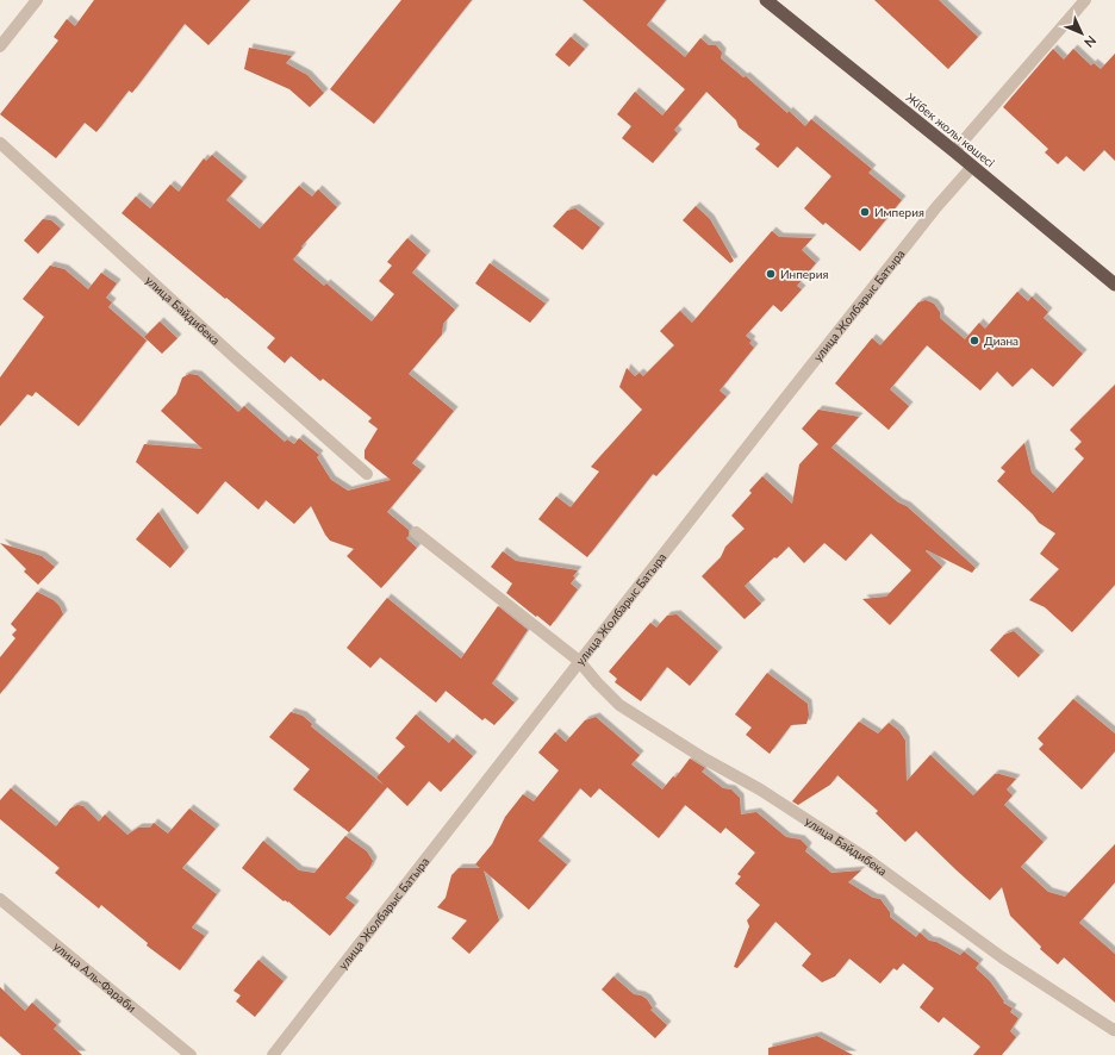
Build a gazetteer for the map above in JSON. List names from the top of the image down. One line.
{"streets":{"highway":["Жібек жолы көшесі"],"street":["улица Жолбарыс Батыра","улица Байдибека","улица Аль-Фараби"]},"crossings":[["Жібек жолы көшесі","улица Жолбарыс Батыра"],["улица Жолбарыс Батыра","улица Байдибека"]],"places":["Империя","Инперия","Диана"],"north":"bottom right"}
